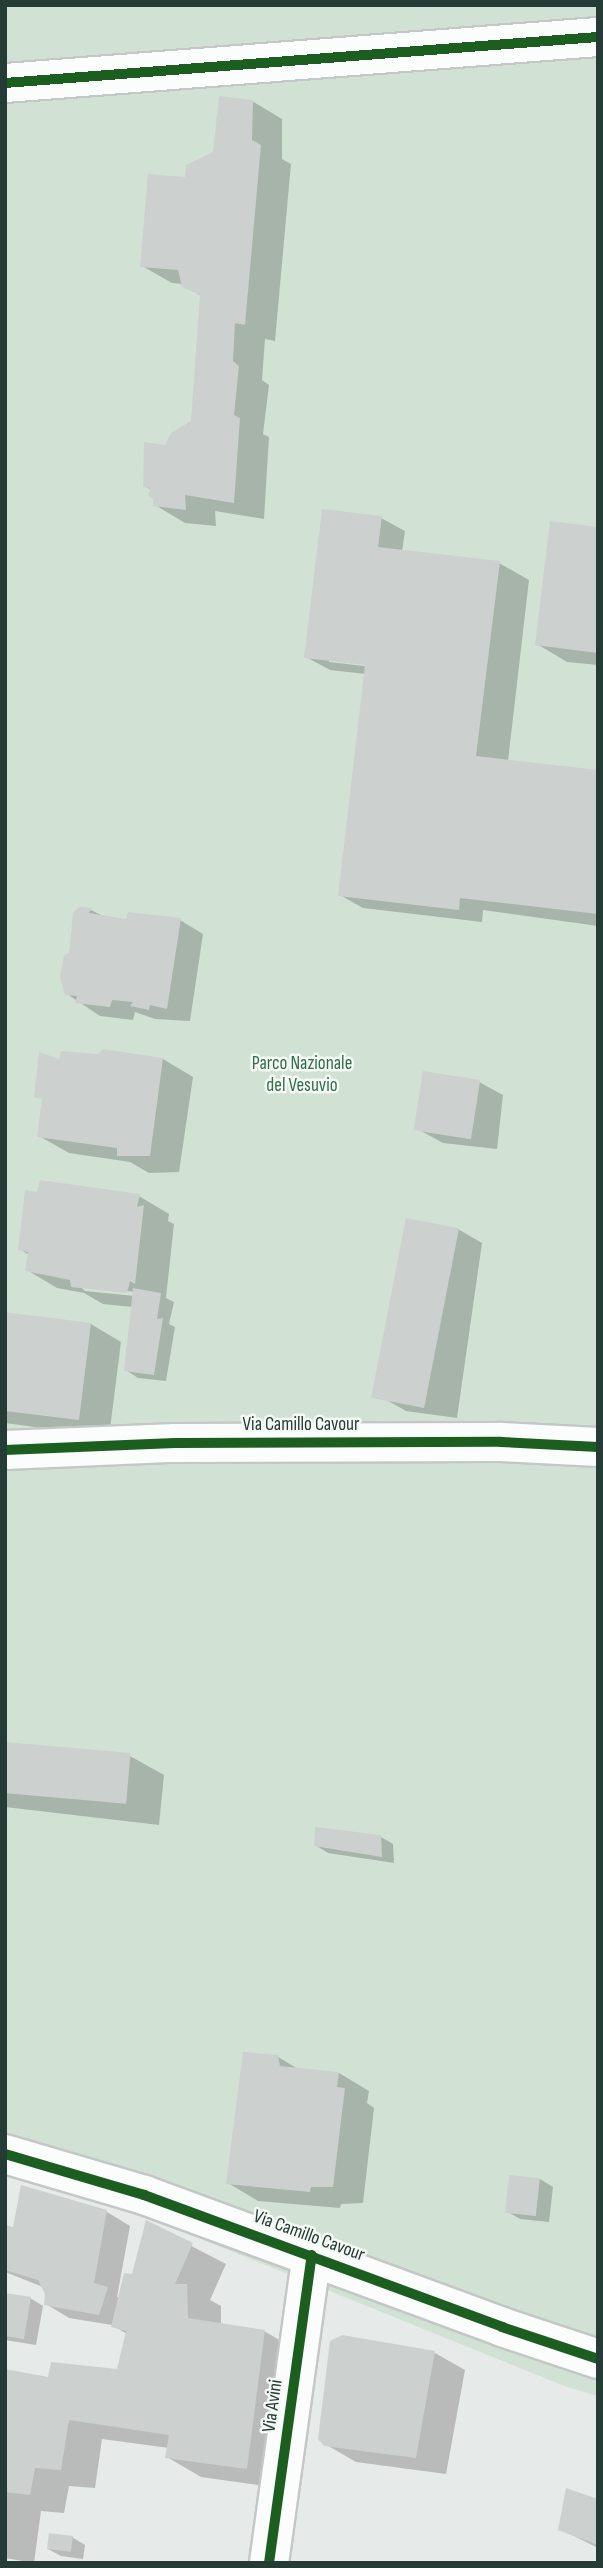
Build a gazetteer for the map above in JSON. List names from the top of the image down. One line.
{"streets":{"street":["Via Camillo Cavour","Via Avini"]},"crossings":[["Via Camillo Cavour","Via Avini"]],"parks":["Parco Nazionale del Vesuvio"]}
